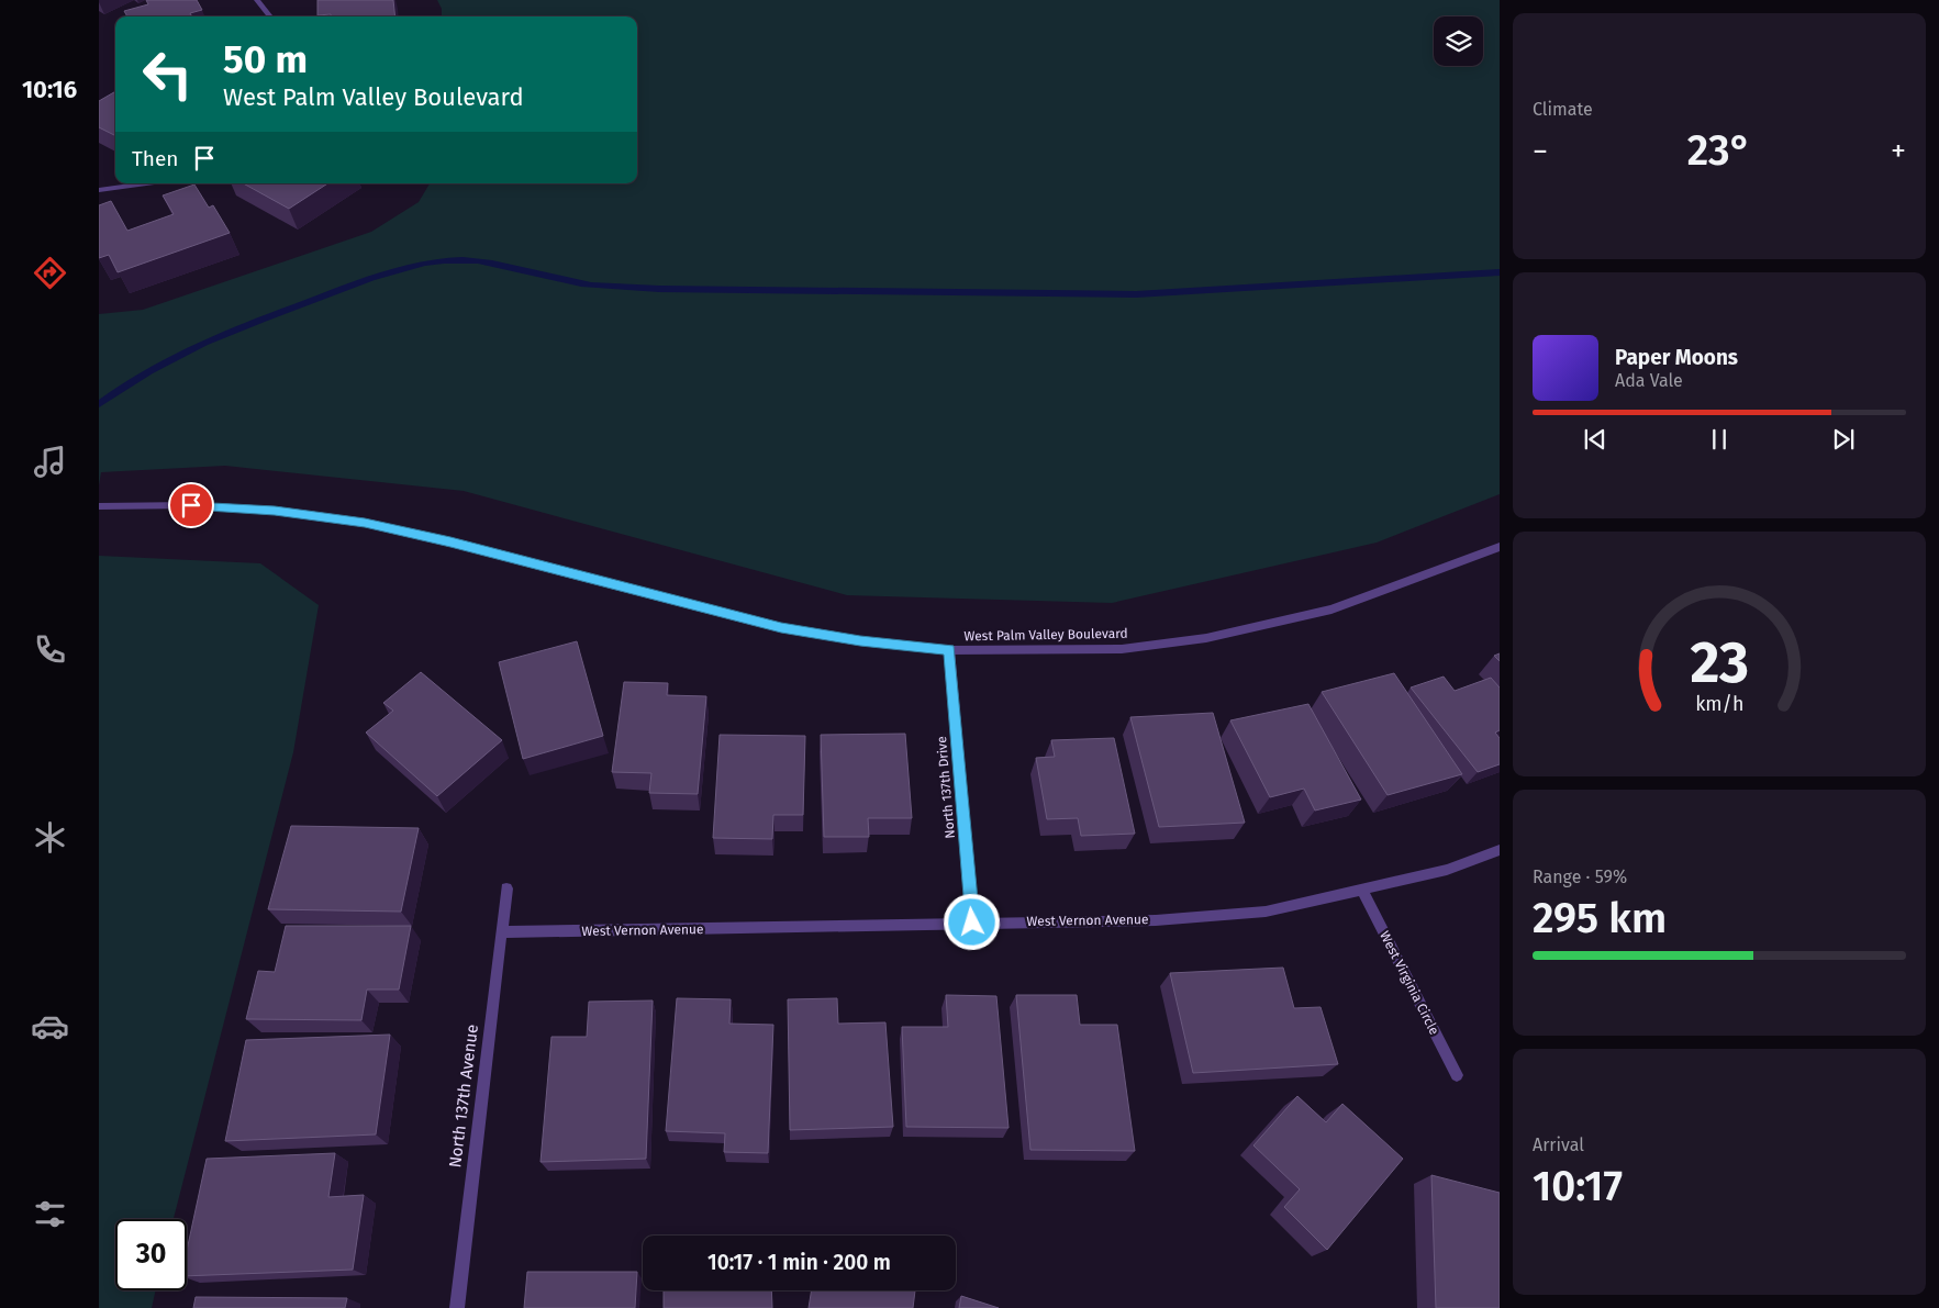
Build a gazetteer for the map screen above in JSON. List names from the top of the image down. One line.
{"streets":{"street":["West Palm Valley Boulevard","North 137th Drive","West Vernon Avenue","West Virginia Circle","North 137th Avenue"]},"crossings":[["West Palm Valley Boulevard","North 137th Drive"],["North 137th Drive","West Vernon Avenue"],["West Vernon Avenue","West Virginia Circle"],["West Vernon Avenue","North 137th Avenue"]],"page":{"tabs":"10:16","tile":["Climate",["Range · 59%","295 km"],["Arrival","10:17"]],"turn":["50 m","West Palm Valley Boulevard"],"heat":["−","23°","+"],"then":"Then","song":["Paper Moons","Ada Vale"],"limit":"30","trip":"10:17 · 1 min · 200 m","gauge":["23","km/h"]}}
